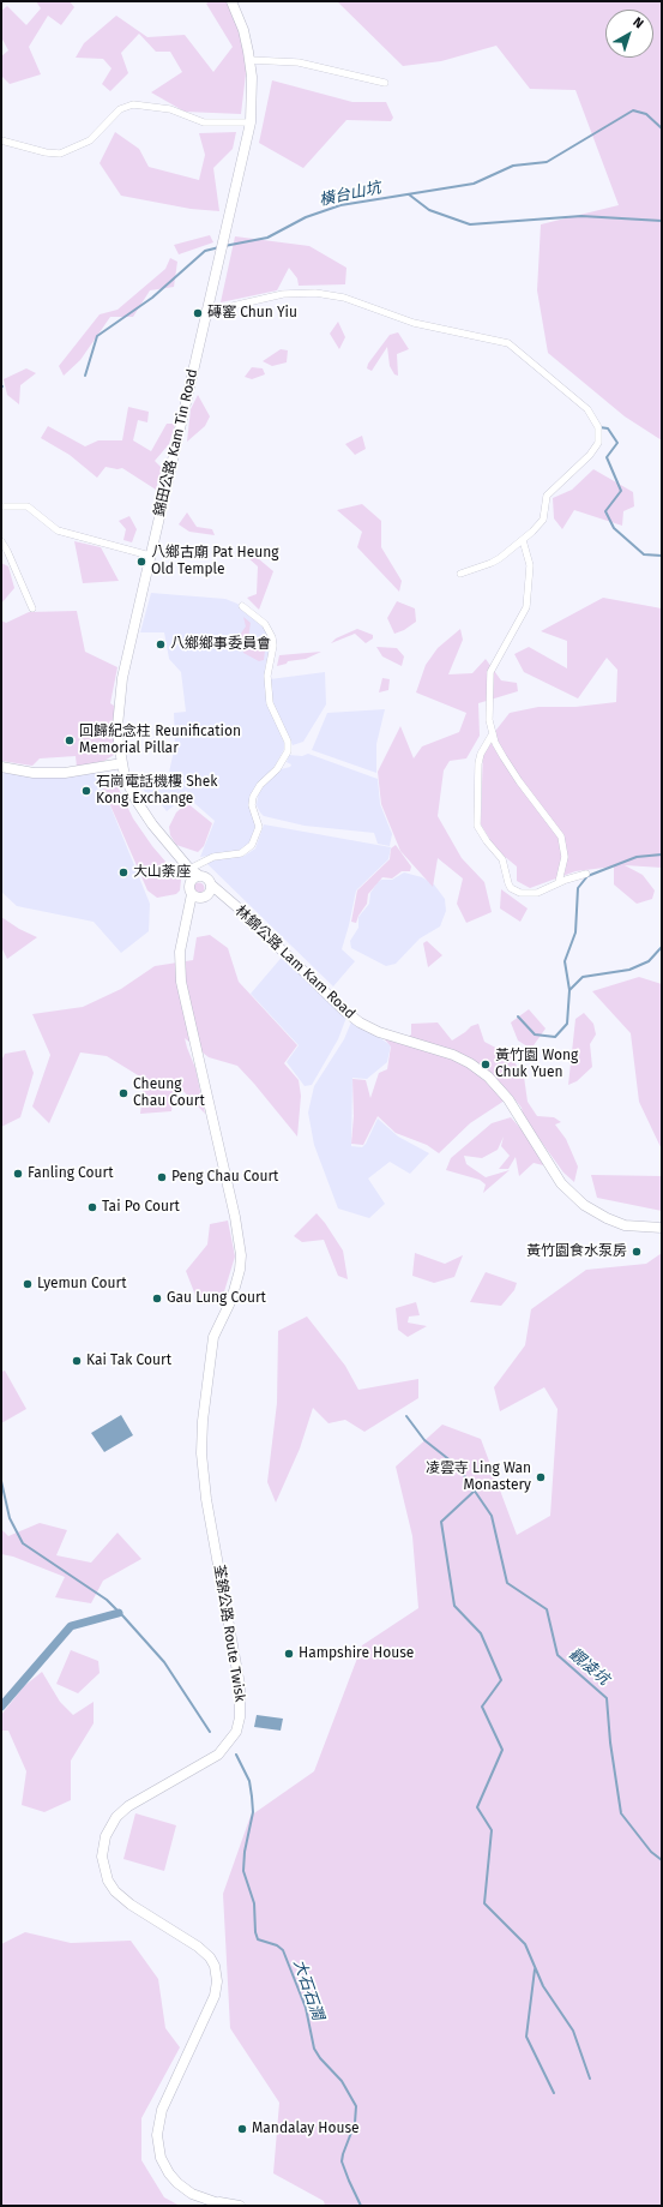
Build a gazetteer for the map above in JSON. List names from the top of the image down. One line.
{"streets":{"main road":["錦田公路 Kam Tin Road","林錦公路 Lam Kam Road","荃錦公路 Route Twisk"]},"crossings":[["錦田公路 Kam Tin Road","林錦公路 Lam Kam Road"],["錦田公路 Kam Tin Road","荃錦公路 Route Twisk"],["林錦公路 Lam Kam Road","荃錦公路 Route Twisk"]],"water":["橫台山坑","觀凌坑","大石石澗"],"places":["磚窰 Chun Yiu","八鄉古廟 Pat Heung Old Temple","八鄉鄉事委員會","回歸紀念柱 Reunification Memorial Pillar","石崗電話機樓 Shek Kong Exchange","大山荼座","黃竹園 Wong Chuk Yuen","Cheung Chau Court","Fanling Court","Peng Chau Court","Tai Po Court","黃竹園食水泵房","Lyemun Court","Gau Lung Court","Kai Tak Court","凌雲寺 Ling Wan Monastery","Hampshire House","Mandalay House"],"north":"top right"}
